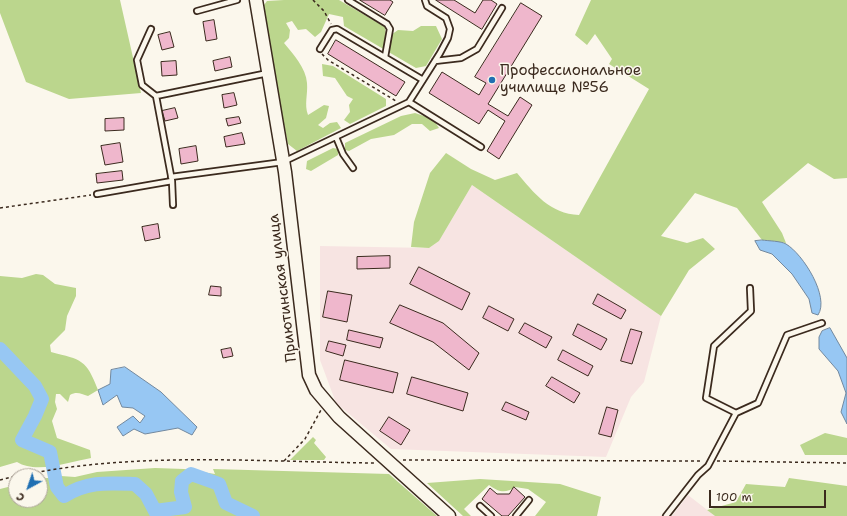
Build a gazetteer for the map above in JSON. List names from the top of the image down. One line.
{"streets":{"street":["Приютинская улица"]},"places":["Профессиональное училище №56"],"scale_bar":"100 m","north":"bottom left"}
